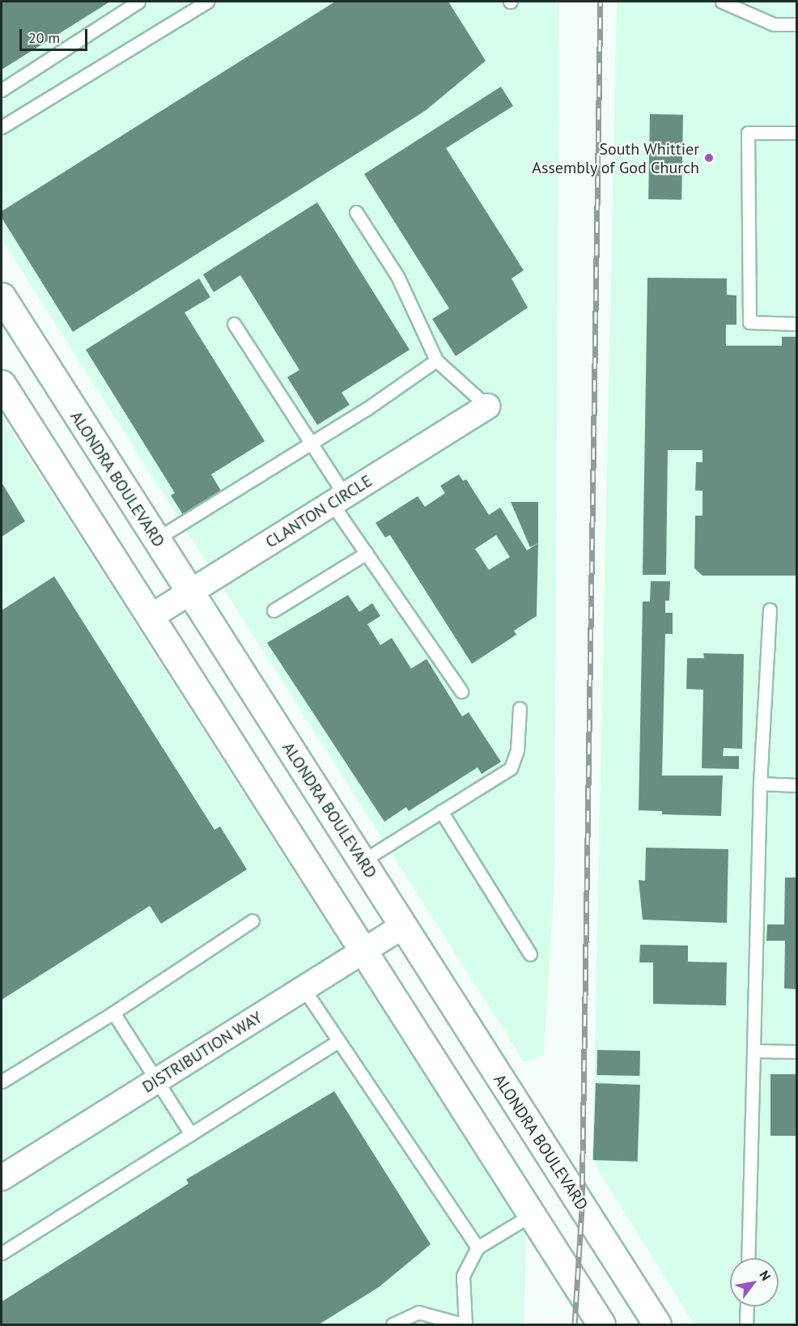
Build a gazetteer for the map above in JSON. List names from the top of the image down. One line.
{"streets":{"main road":["ALONDRA BOULEVARD"],"street":["CLANTON CIRCLE","DISTRIBUTION WAY"]},"crossings":[["ALONDRA BOULEVARD","CLANTON CIRCLE"],["ALONDRA BOULEVARD","DISTRIBUTION WAY"]],"places":["South Whittier Assembly of God Church"],"scale_bar":"20 m","north":"top right"}
